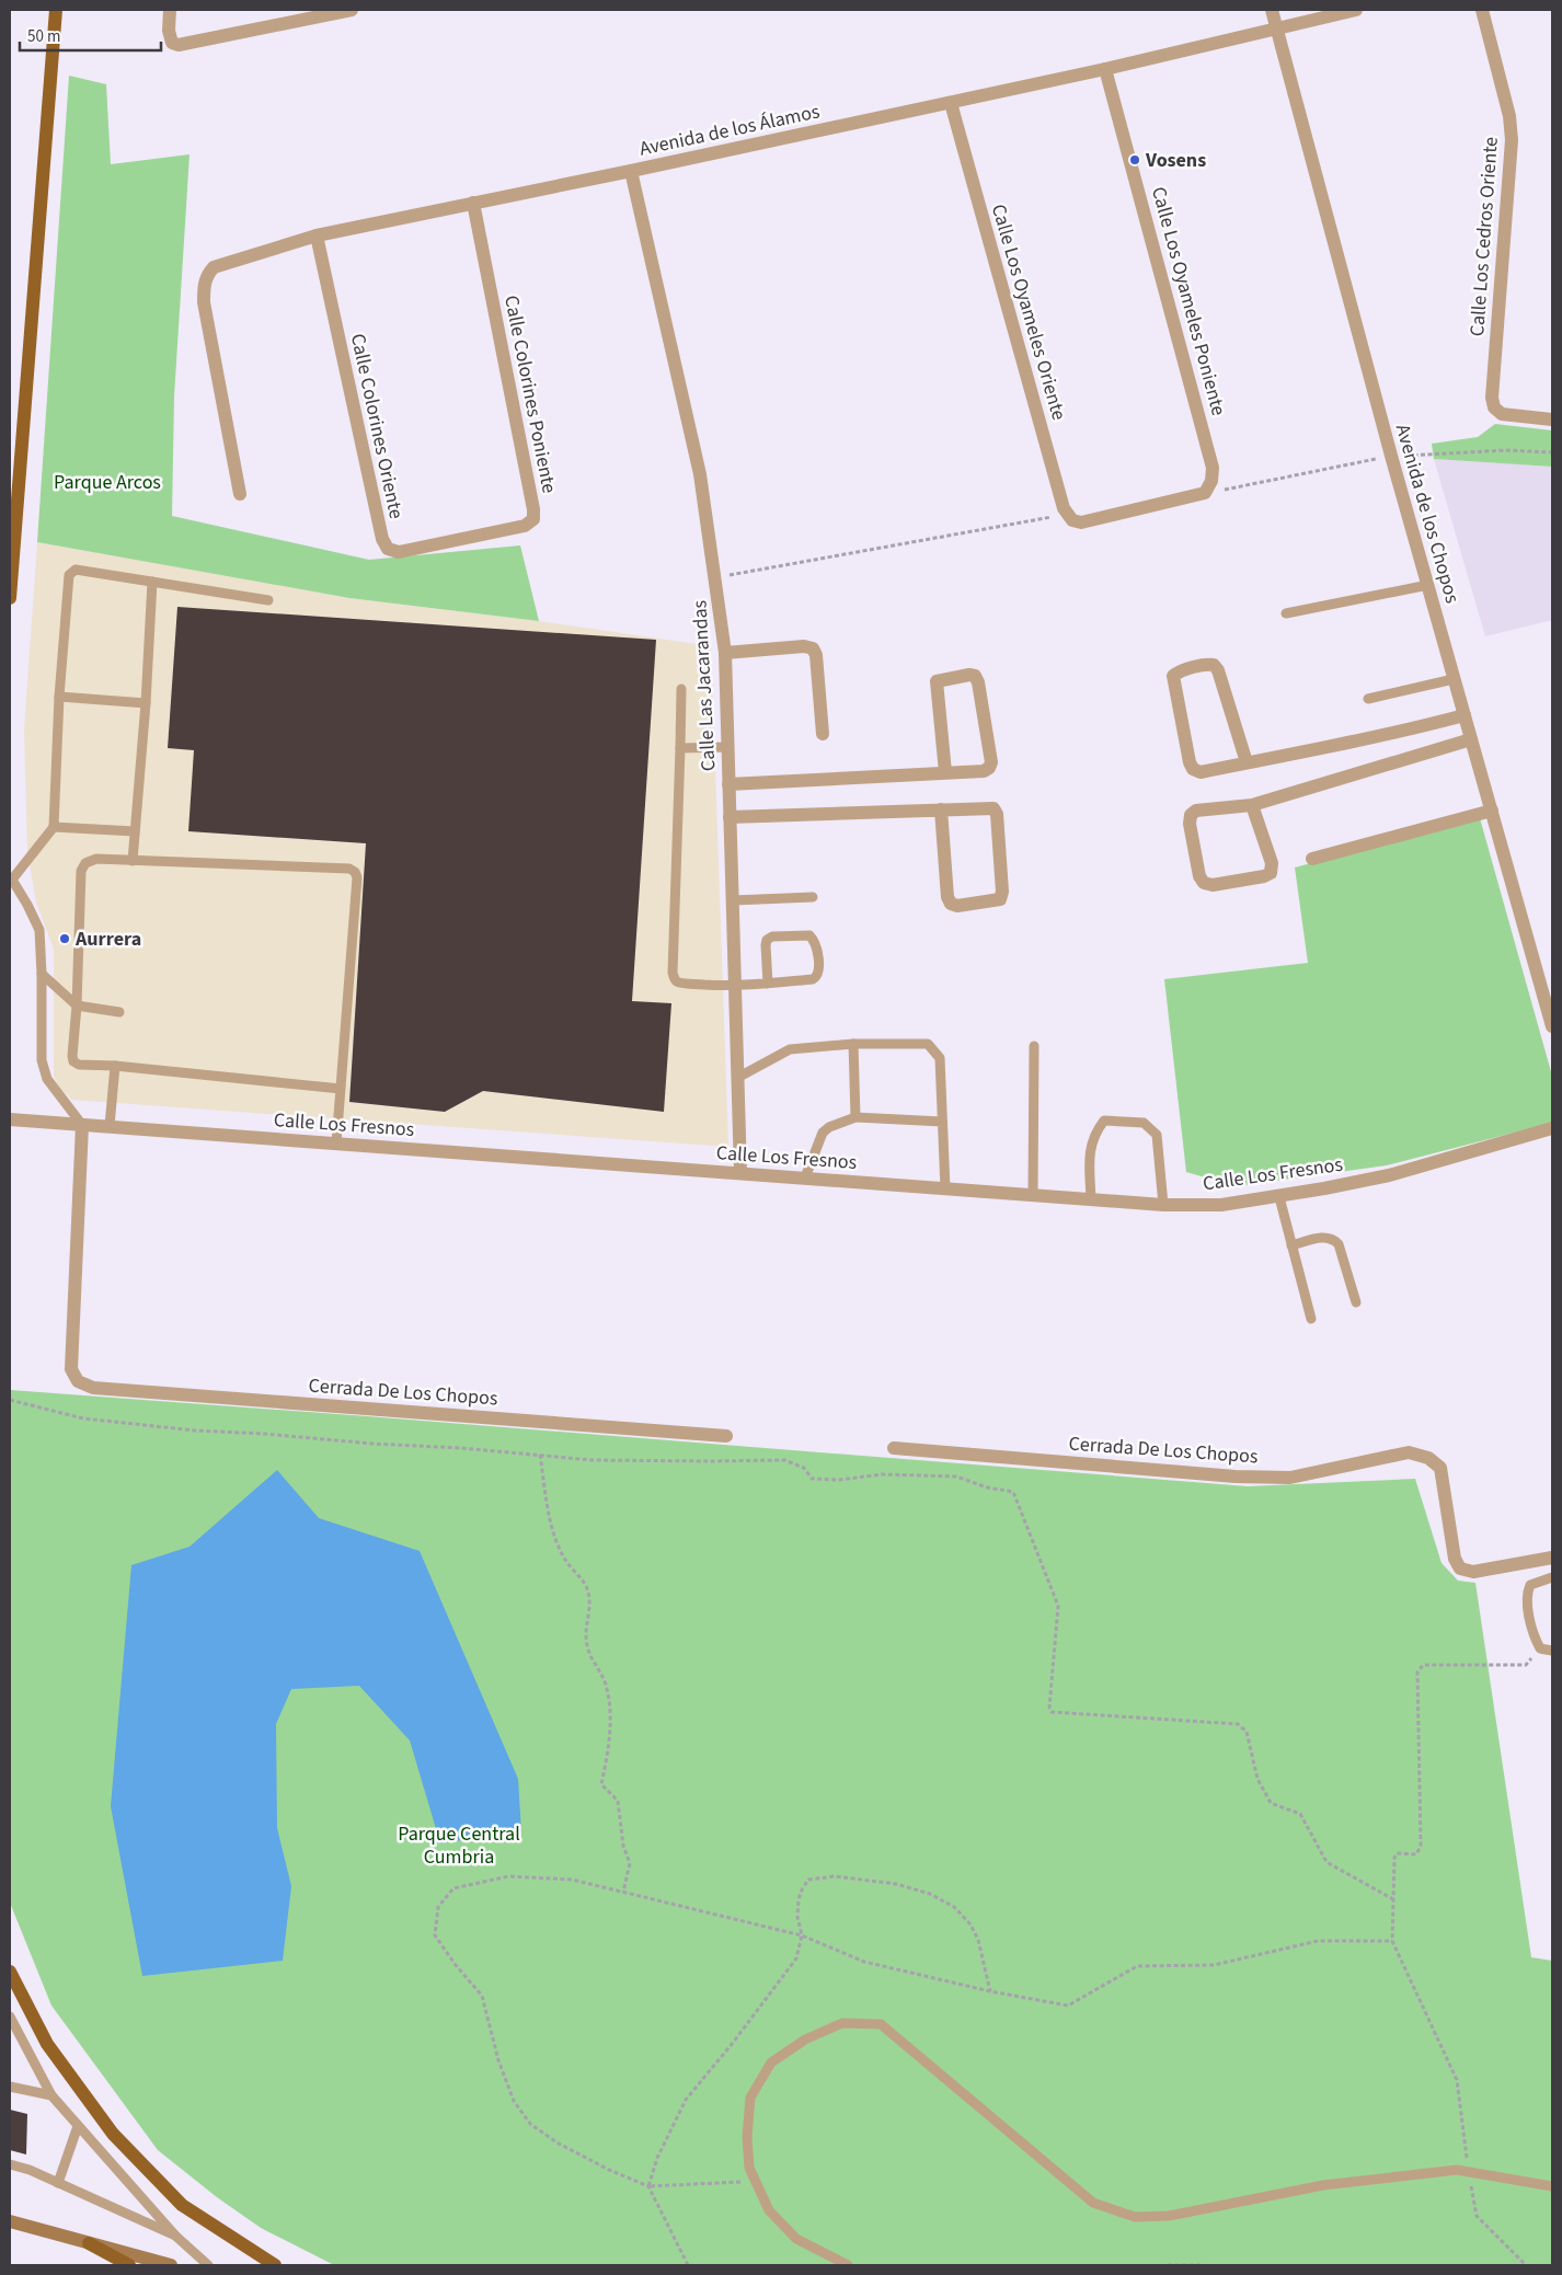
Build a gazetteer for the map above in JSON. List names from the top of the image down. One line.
{"streets":{"street":["Avenida de los Álamos","Calle Los Cedros Oriente","Calle Los Oyameles Poniente","Calle Los Oyameles Oriente","Calle Colorines Poniente","Calle Colorines Oriente","Avenida de los Chopos","Calle Las Jacarandas","Calle Los Fresnos","Cerrada De Los Chopos"]},"crossings":[["Avenida de los Álamos","Calle Los Oyameles Poniente"],["Avenida de los Álamos","Calle Los Oyameles Oriente"],["Avenida de los Álamos","Calle Colorines Poniente"],["Avenida de los Álamos","Calle Colorines Oriente"],["Avenida de los Álamos","Avenida de los Chopos"],["Avenida de los Álamos","Calle Las Jacarandas"],["Calle Los Oyameles Poniente","Calle Los Oyameles Oriente"],["Calle Colorines Poniente","Calle Colorines Oriente"],["Calle Las Jacarandas","Calle Los Fresnos"],["Calle Los Fresnos","Cerrada De Los Chopos"]],"parks":["Parque Arcos","Parque Central Cumbria"],"places":["Vosens","Aurrera"],"scale_bar":"50 m"}
